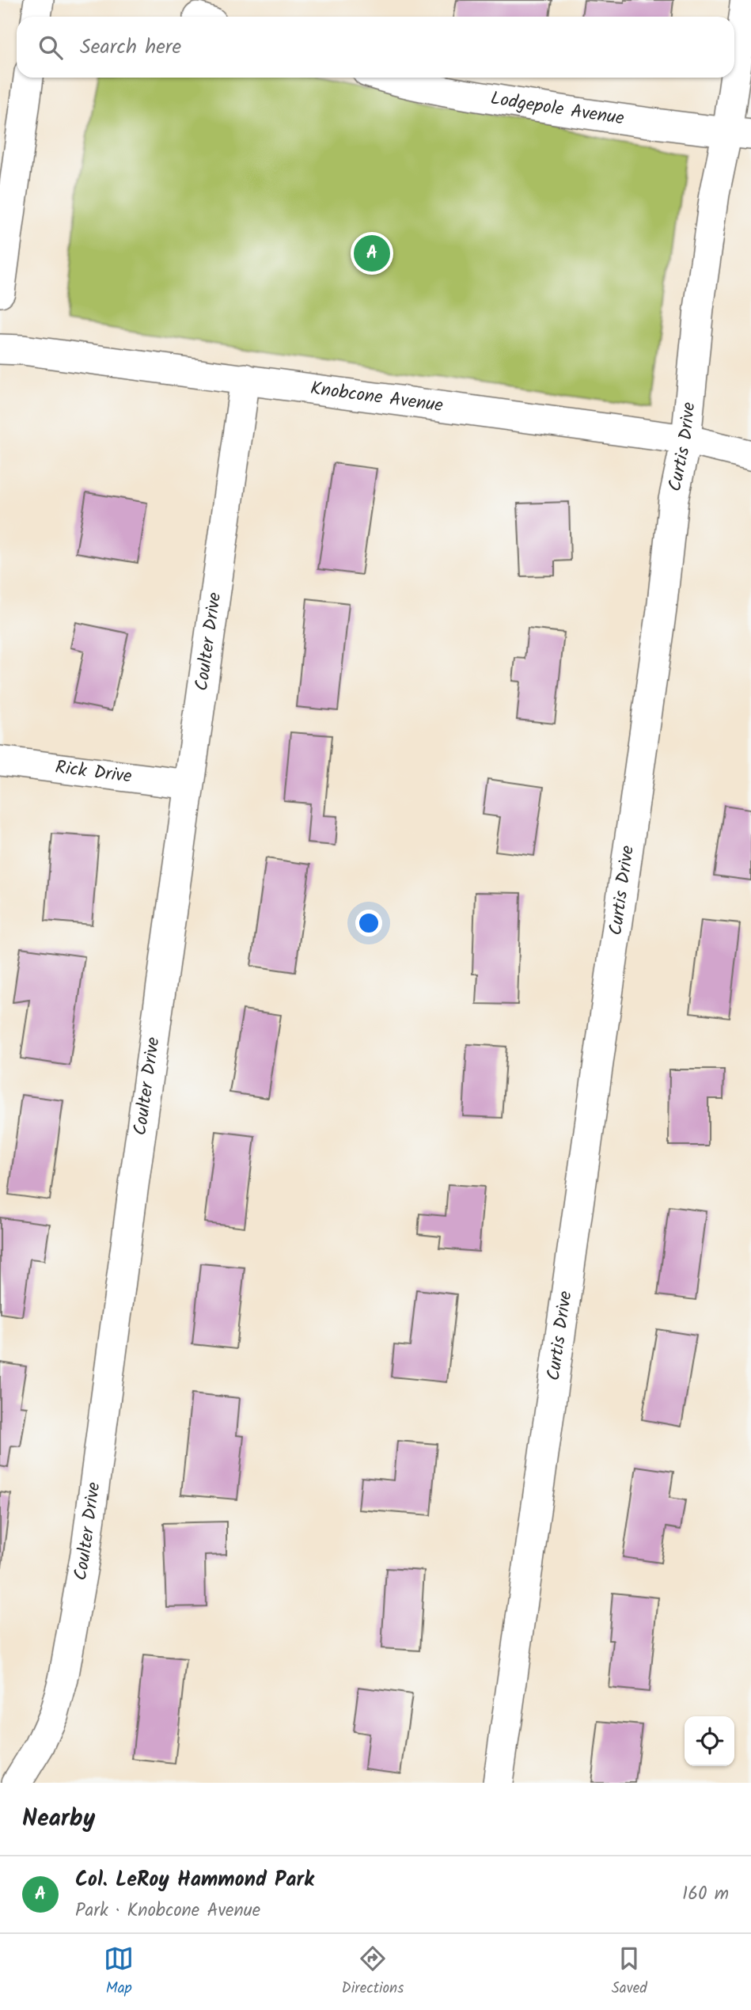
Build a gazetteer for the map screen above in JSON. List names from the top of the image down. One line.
{"streets":{"street":["Lodgepole Avenue","Knobcone Avenue","Curtis Drive","Coulter Drive","Rick Drive"]},"crossings":[["Lodgepole Avenue","Curtis Drive"],["Knobcone Avenue","Curtis Drive"],["Knobcone Avenue","Coulter Drive"],["Coulter Drive","Rick Drive"]],"page":{"search":"Search here","pins":"A","heading":"Nearby","list":[{"mark":"A","name":"Col. LeRoy Hammond Park","note":"Park · Knobcone Avenue","value":"160 m"}],"nav":["Map","Directions","Saved"]}}
